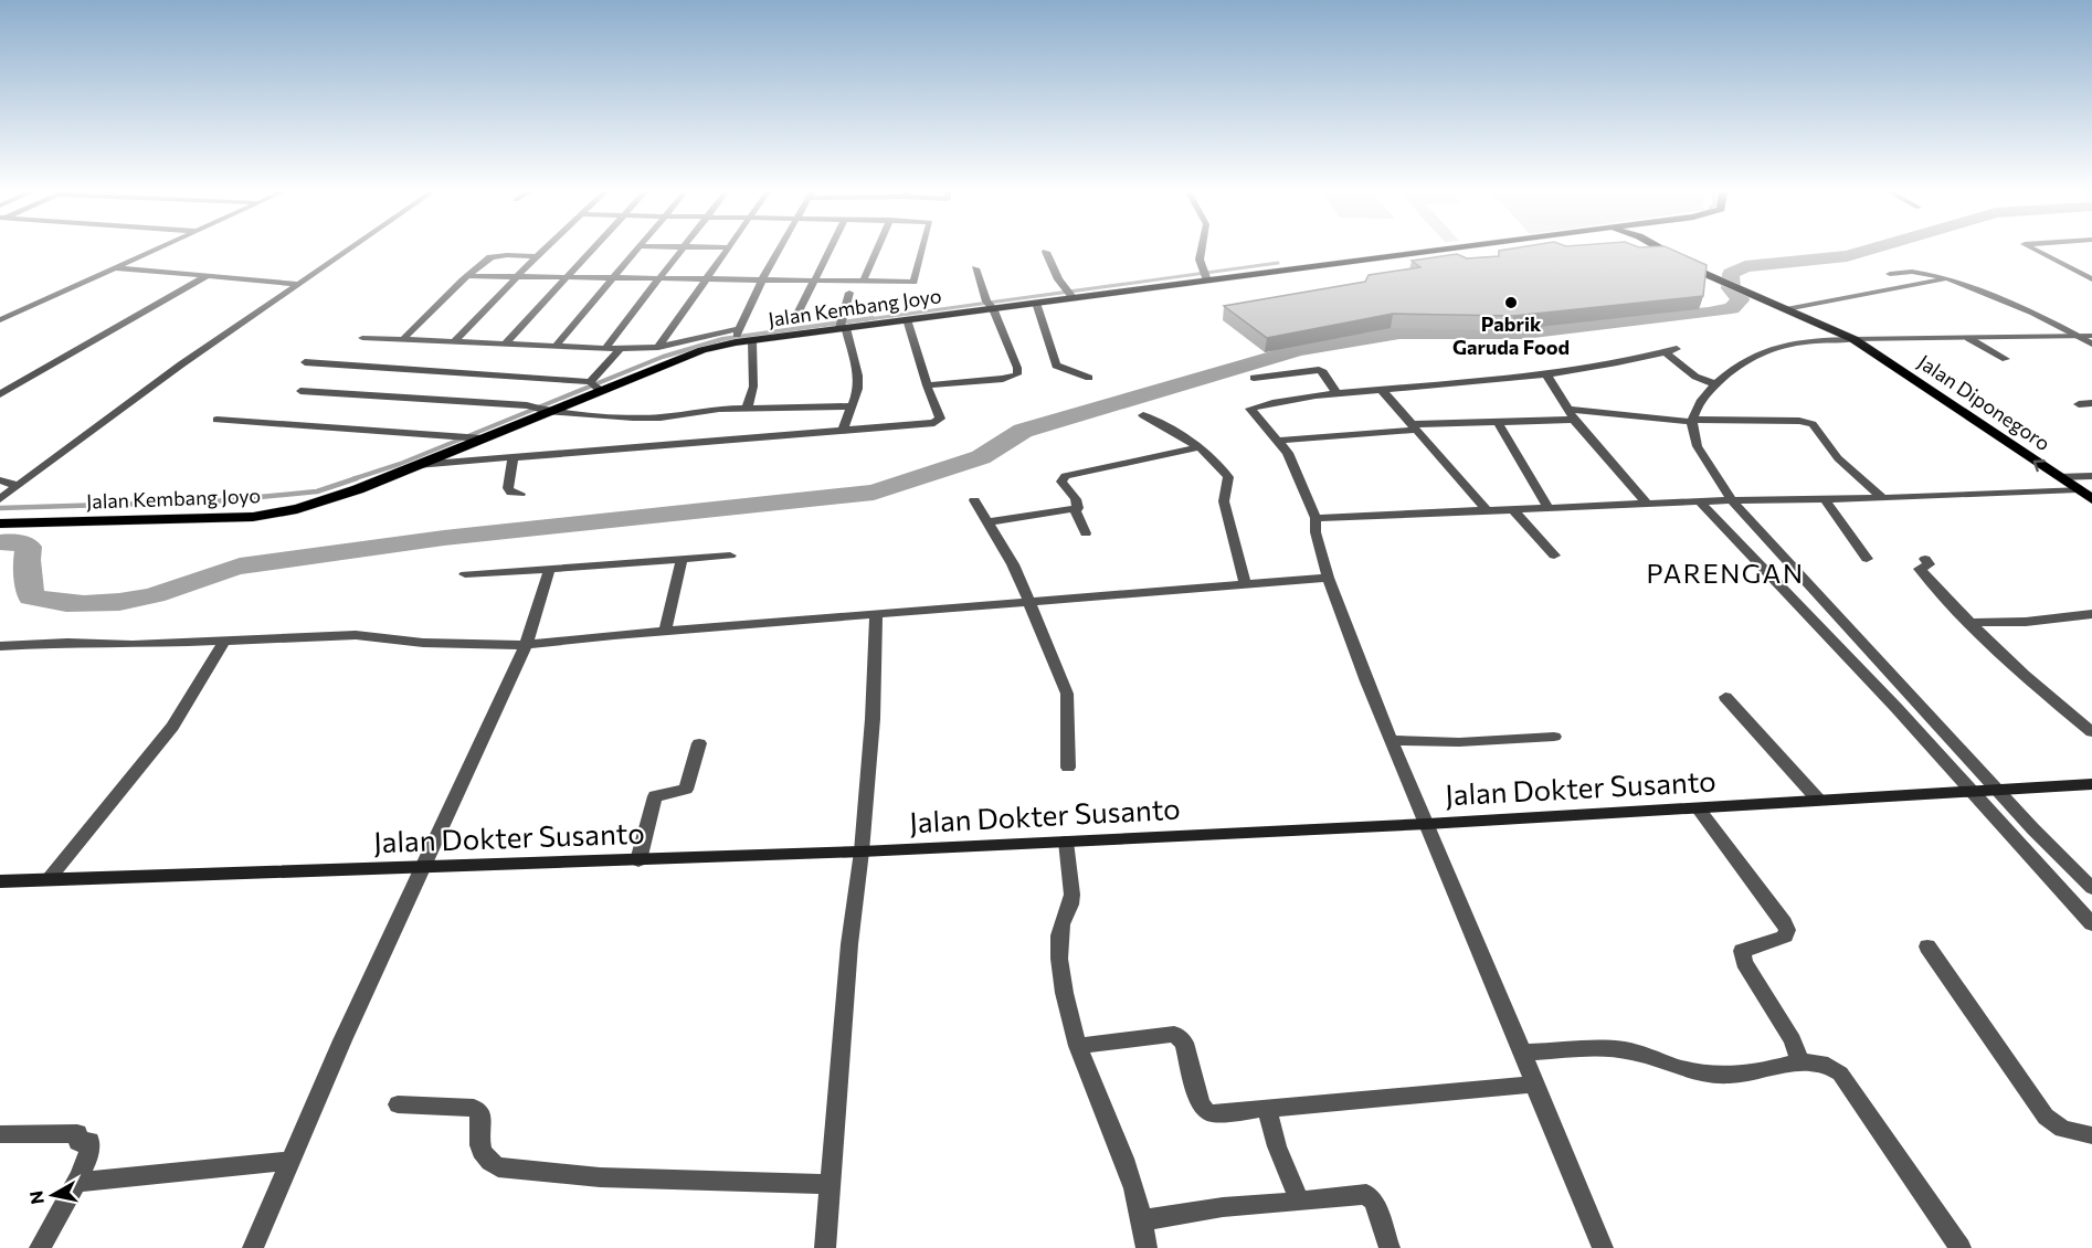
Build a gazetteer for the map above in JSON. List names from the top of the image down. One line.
{"streets":{"main road":["Jalan Kembang Joyo","Jalan Diponegoro","Jalan Dokter Susanto"]},"one_way":["Jalan Diponegoro"],"districts":["PARENGAN"],"places":["Pabrik Garuda Food"],"north":"left"}
